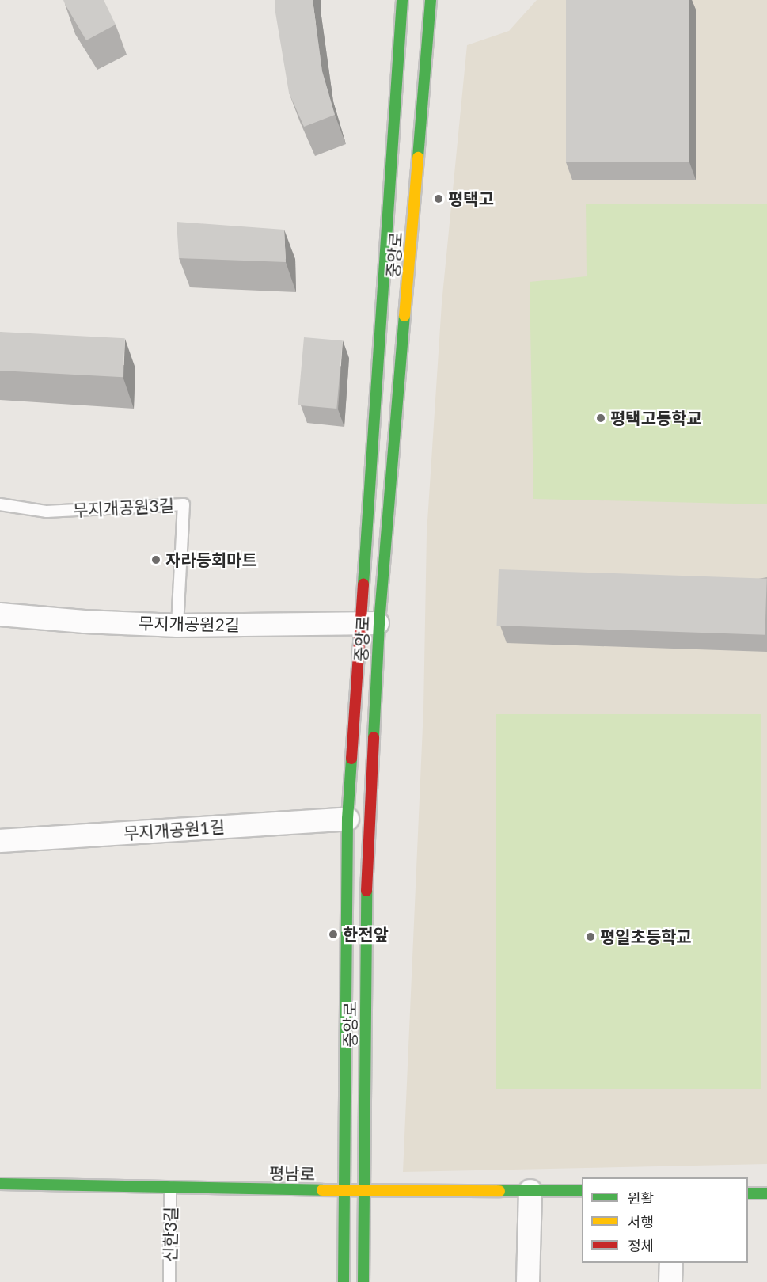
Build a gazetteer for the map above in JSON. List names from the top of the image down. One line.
{"streets":{"main road":["중앙로","평남로"],"street":["무지개공원2길","무지개공원1길"],"lane":["무지개공원3길","신한3길"]},"crossings":[["중앙로","무지개공원2길"],["중앙로","무지개공원1길"],["중앙로","평남로"],["무지개공원3길","무지개공원2길"],["평남로","신한3길"]],"places":["평택고","평택고등학교","자라등회마트","한전앞","평일초등학교"],"legend":["원활","서행","정체"]}
